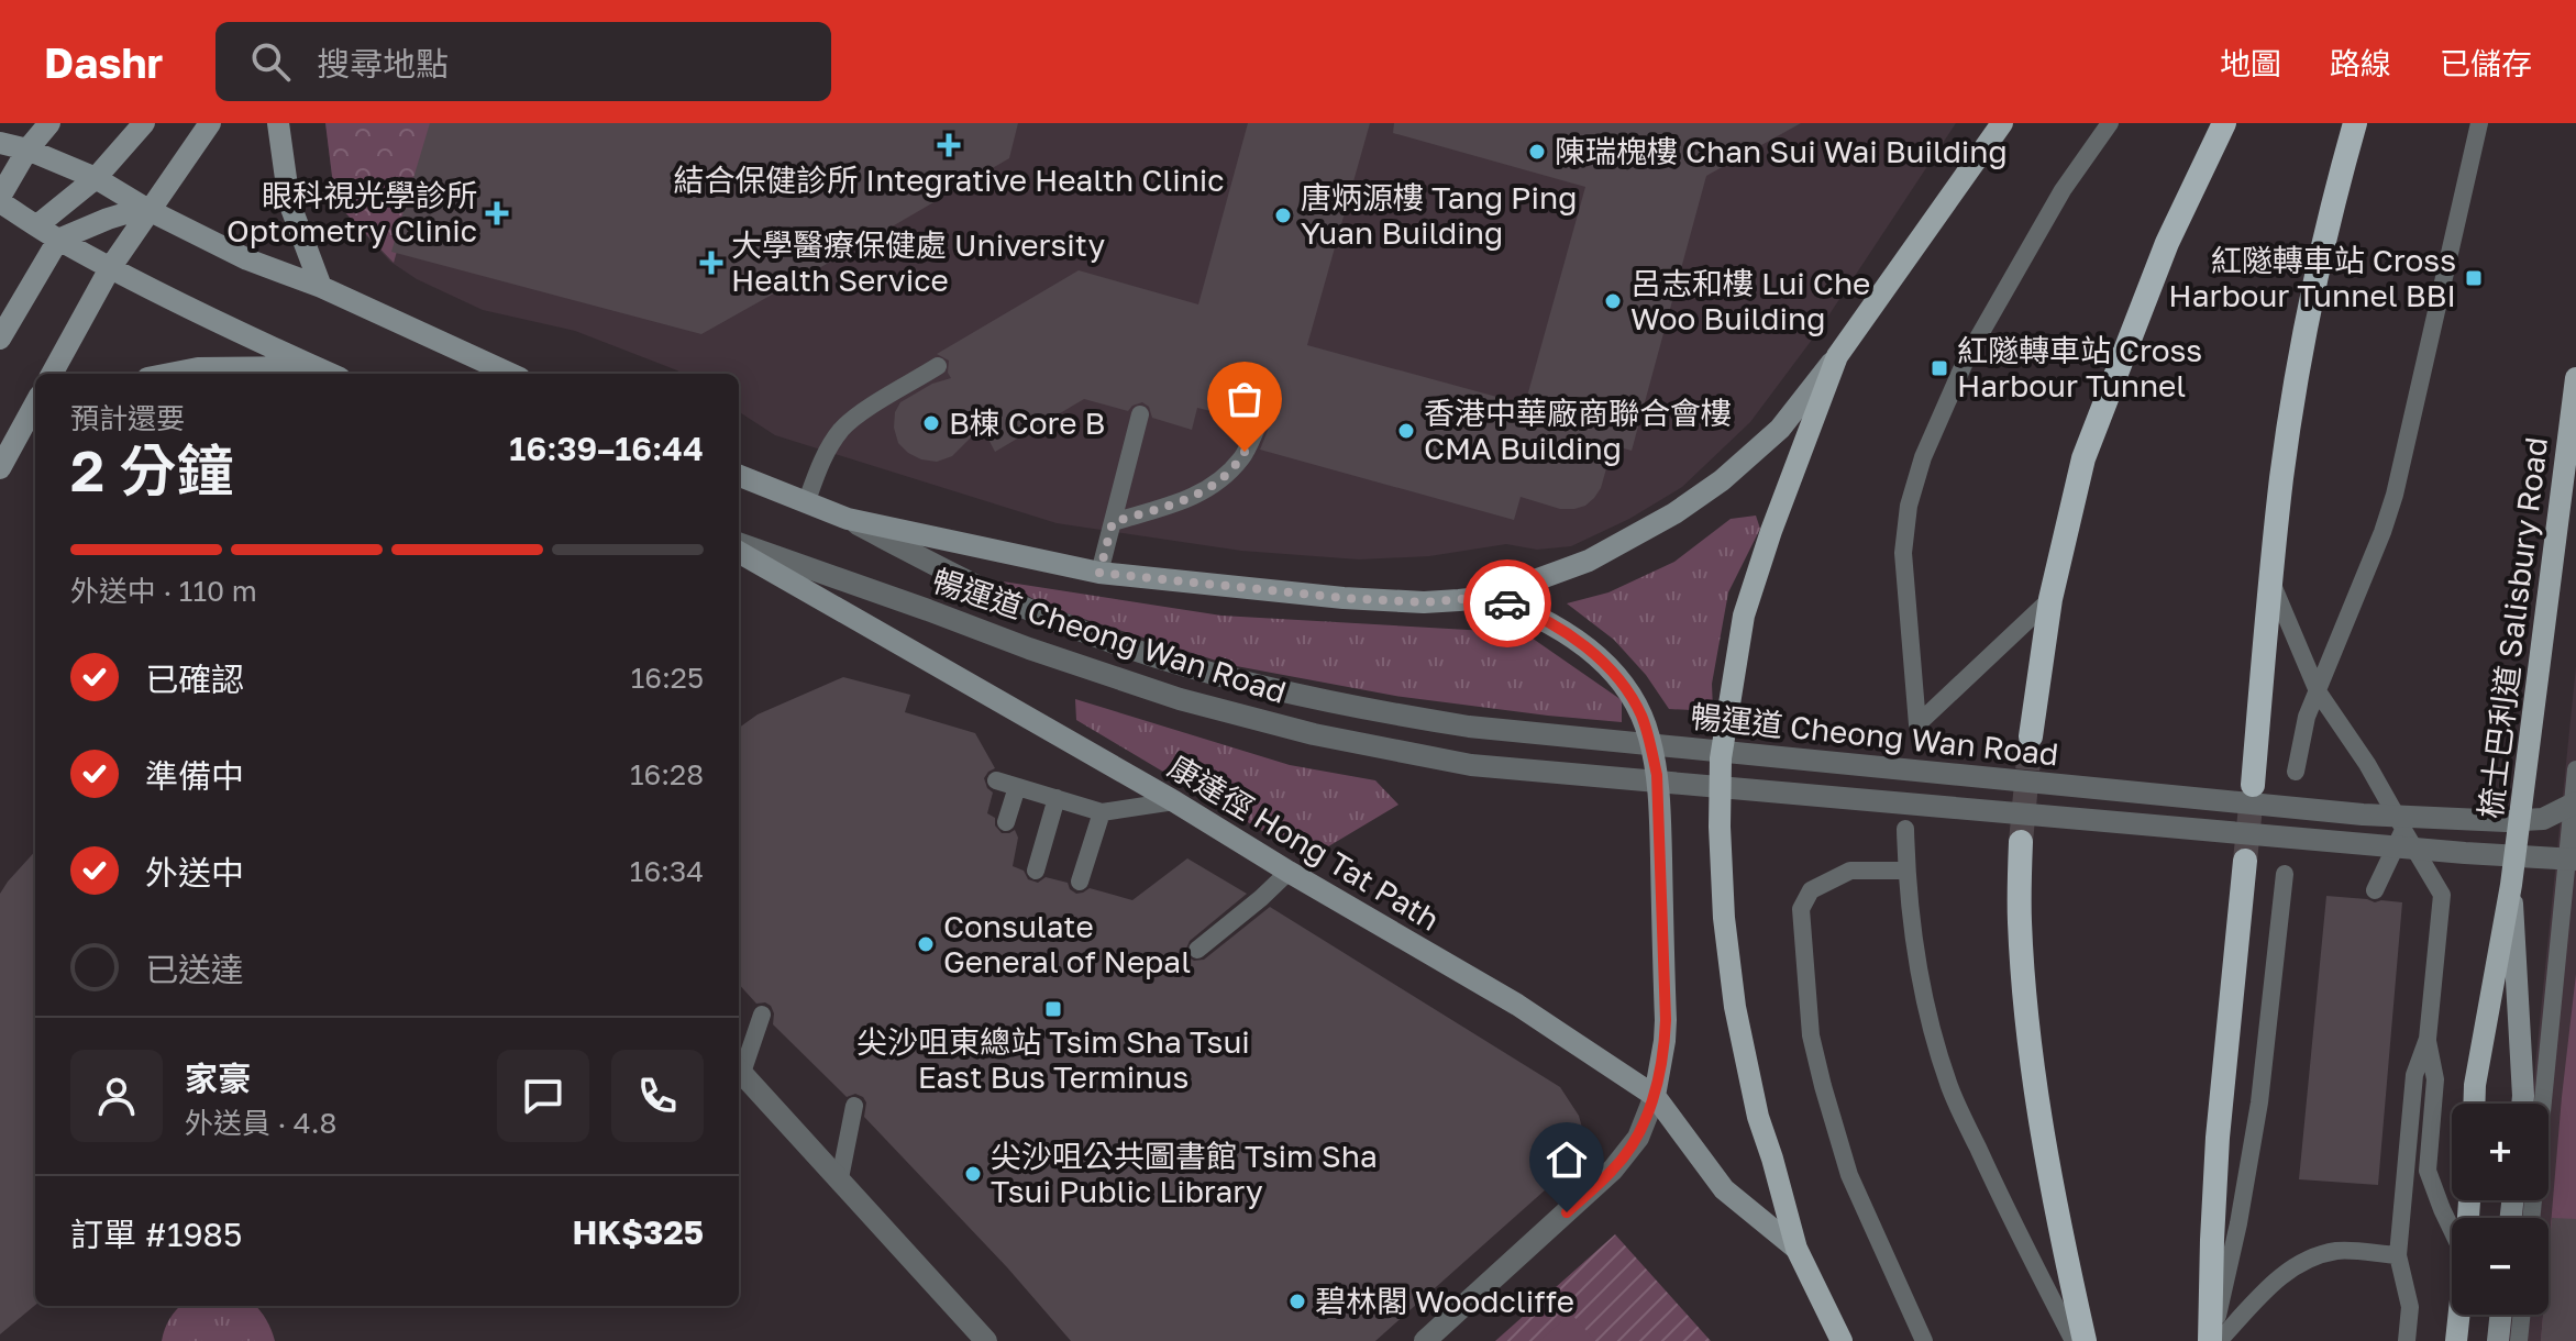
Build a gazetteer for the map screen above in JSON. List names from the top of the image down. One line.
{"streets":{"main road":["梳士巴利道 Salisbury Road","暢運道 Cheong Wan Road","康達徑 Hong Tat Path"]},"places":{"health":["結合保健診所 Integrative Health Clinic","眼科視光學診所 Optometry Clinic","大學醫療保健處 University Health Service"],"other":["陳瑞槐樓 Chan Sui Wai Building","唐炳源樓 Tang Ping Yuan Building","呂志和樓 Lui Che Woo Building","B棟 Core B","香港中華廠商聯合會樓 CMA Building","Consulate General of Nepal","尖沙咀公共圖書館 Tsim Sha Tsui Public Library","碧林閣 Woodcliffe"],"transit":["紅隧轉車站 Cross Harbour Tunnel BBI","紅隧轉車站 Cross Harbour Tunnel","尖沙咀東總站 Tsim Sha Tsui East Bus Terminus"]},"page":{"header":"Dashr","search":"搜尋地點","nav":["地圖","路線","已儲存"],"heading":["2 分鐘","預計還要","16:39–16:44"],"panel":["家豪","外送員 · 4.8","訂單 #1985","HK$325"],"bar":"外送中 · 110 m","list":[["已確認","16:25"],["準備中","16:28"],["外送中","16:34"],"已送達"],"map_buttons":["+","−"]}}
